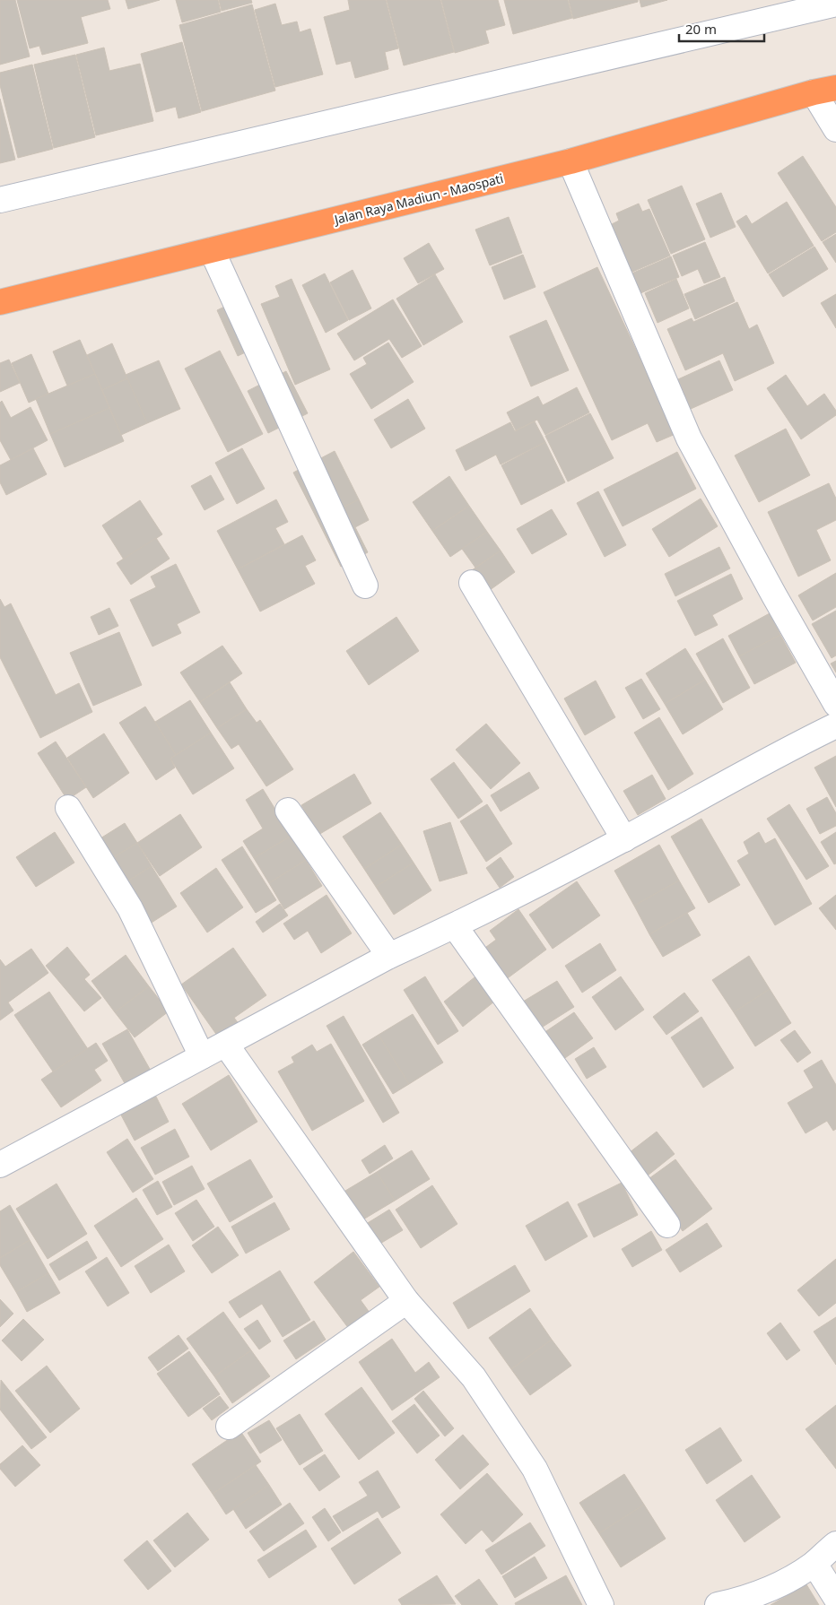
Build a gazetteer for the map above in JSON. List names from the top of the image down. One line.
{"streets":{"highway":["Jalan Raya Madiun - Maospati"]},"scale_bar":"20 m"}
